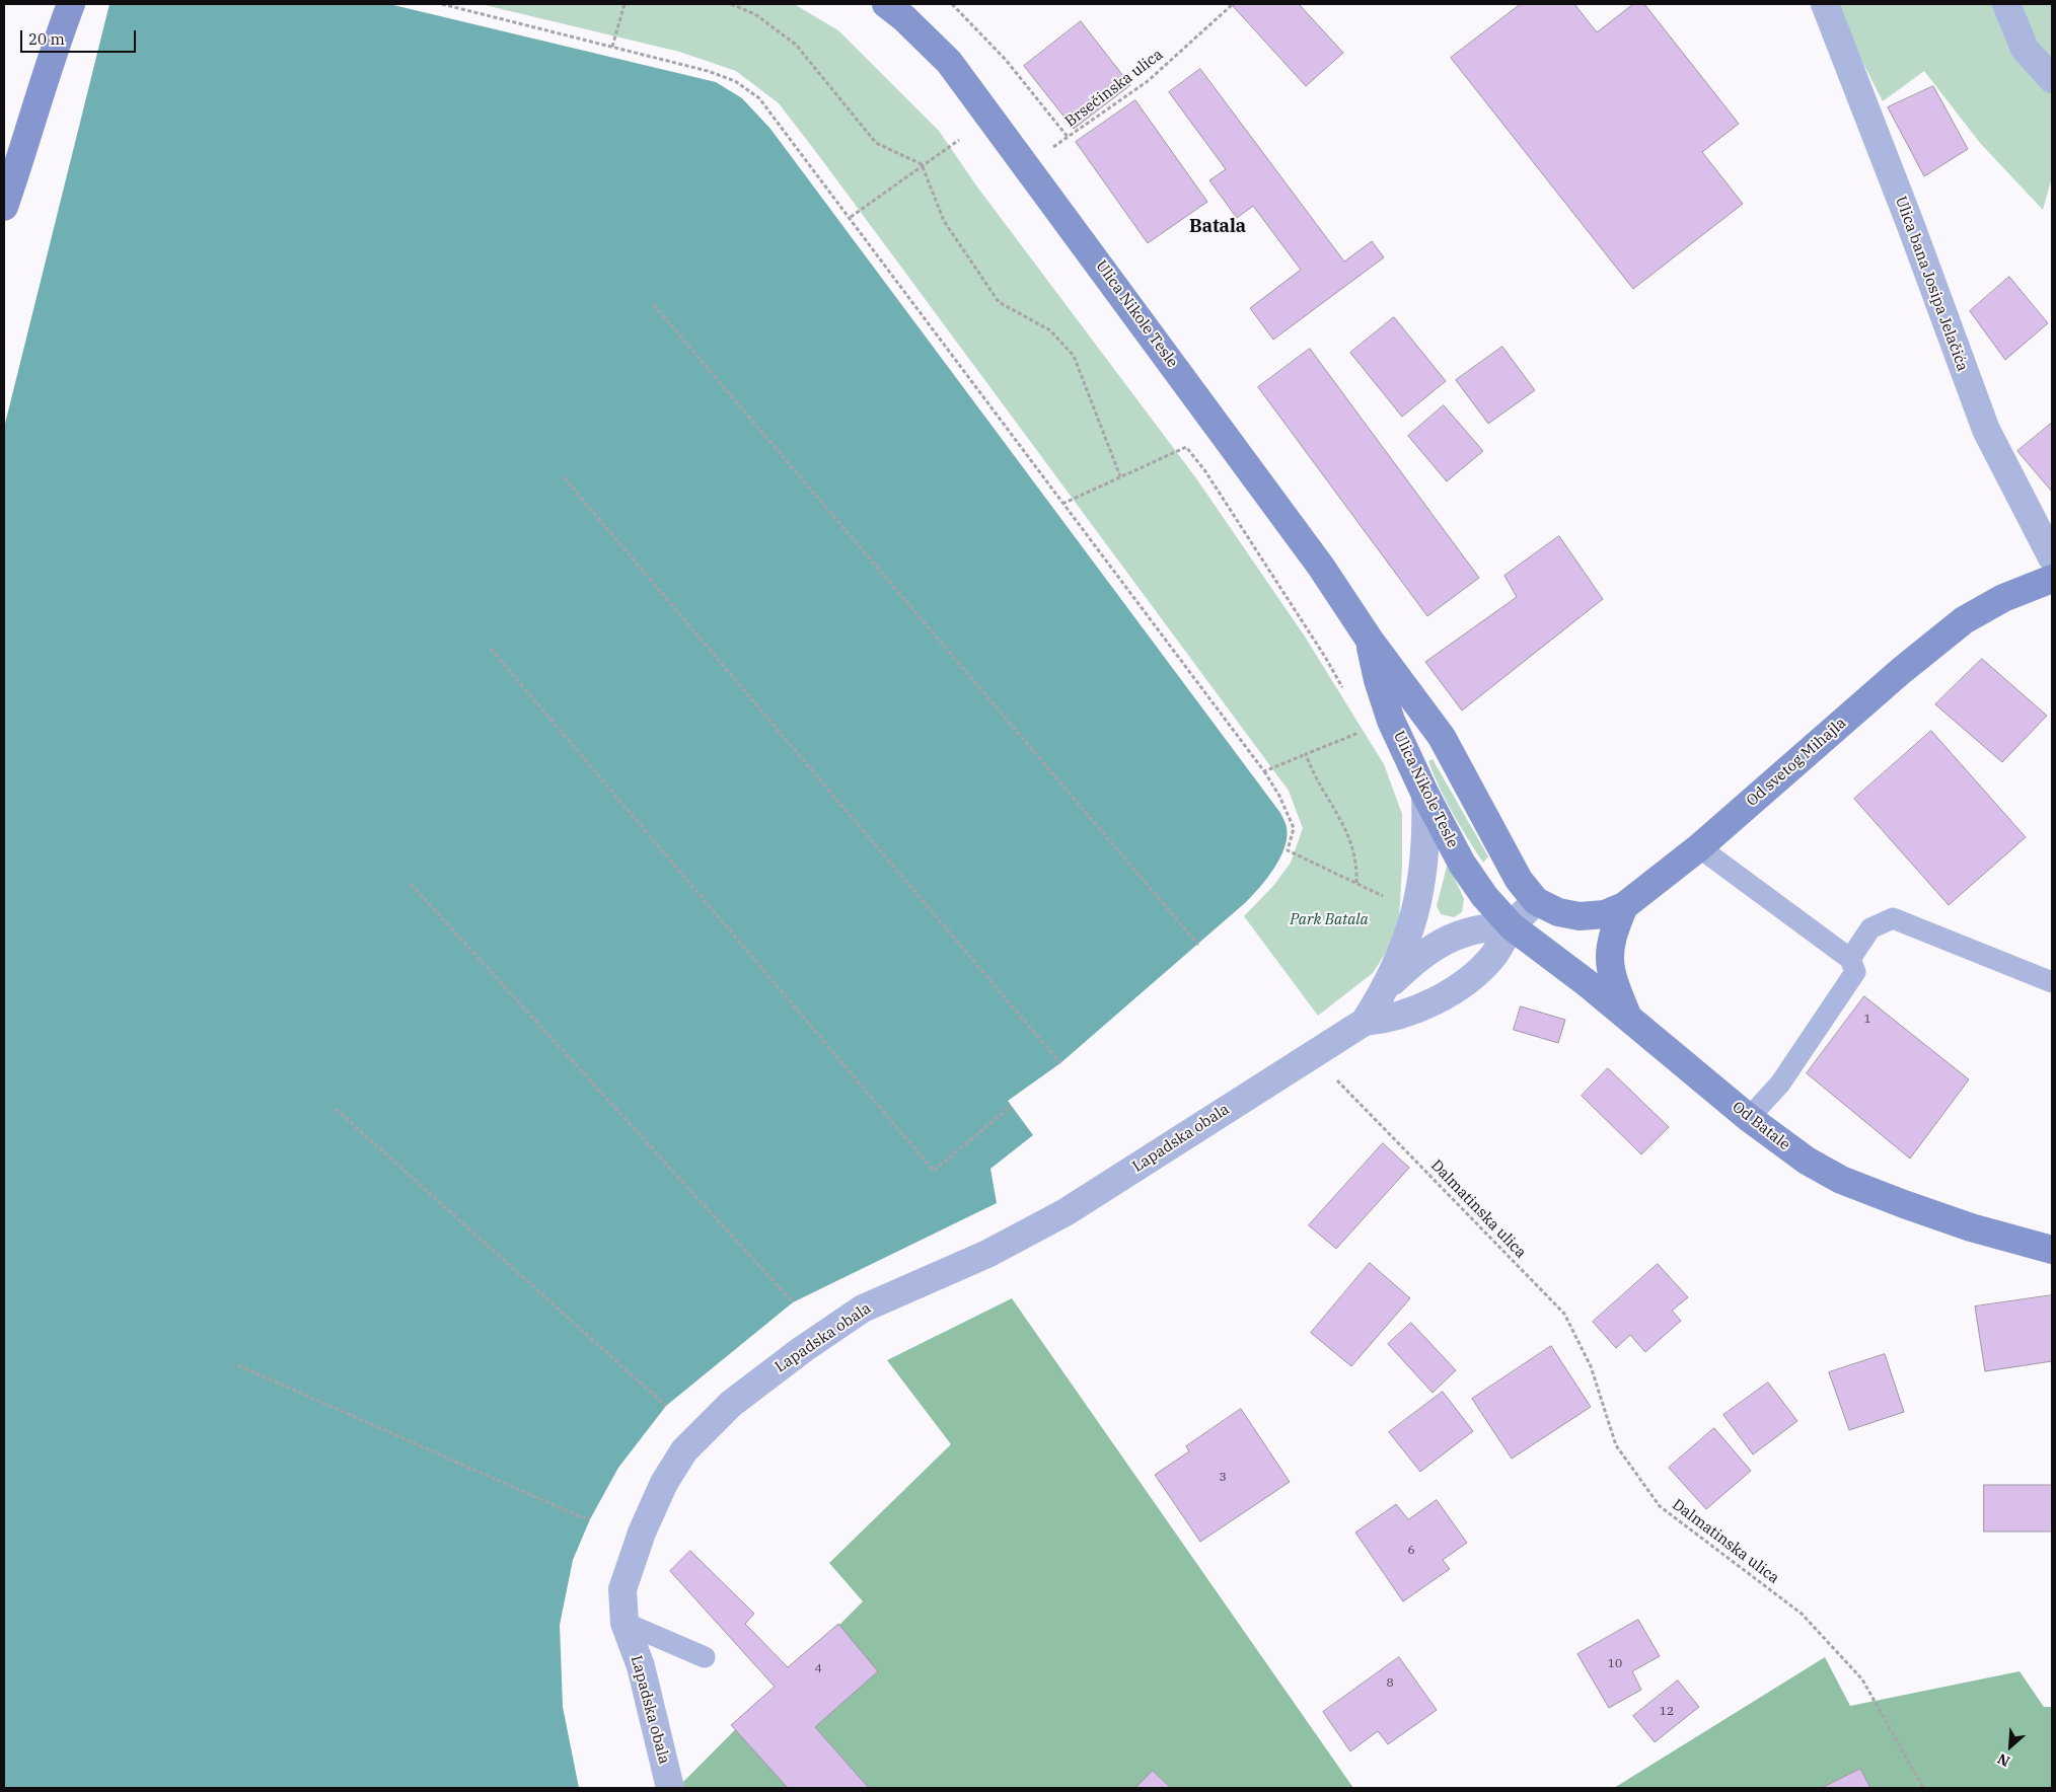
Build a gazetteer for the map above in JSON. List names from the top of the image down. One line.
{"streets":{"main road":["Ulica Nikole Tesle","Od svetog Mihajla","Od Batale"],"street":["Ulica bana Josipa Jelačića","Lapadska obala"],"path":["Brsečinska ulica","Dalmatinska ulica"]},"crossings":[["Brsečinska ulica","Ulica Nikole Tesle"],["Ulica Nikole Tesle","Od svetog Mihajla"],["Ulica Nikole Tesle","Od Batale"],["Ulica Nikole Tesle","Lapadska obala"],["Od svetog Mihajla","Lapadska obala"],["Od Batale","Lapadska obala"],["Lapadska obala","Dalmatinska ulica"]],"districts":["Batala"],"parks":["Park Batala"],"house_numbers":["1","3","6","10","4","8","12"],"scale_bar":"20 m","north":"bottom left"}
